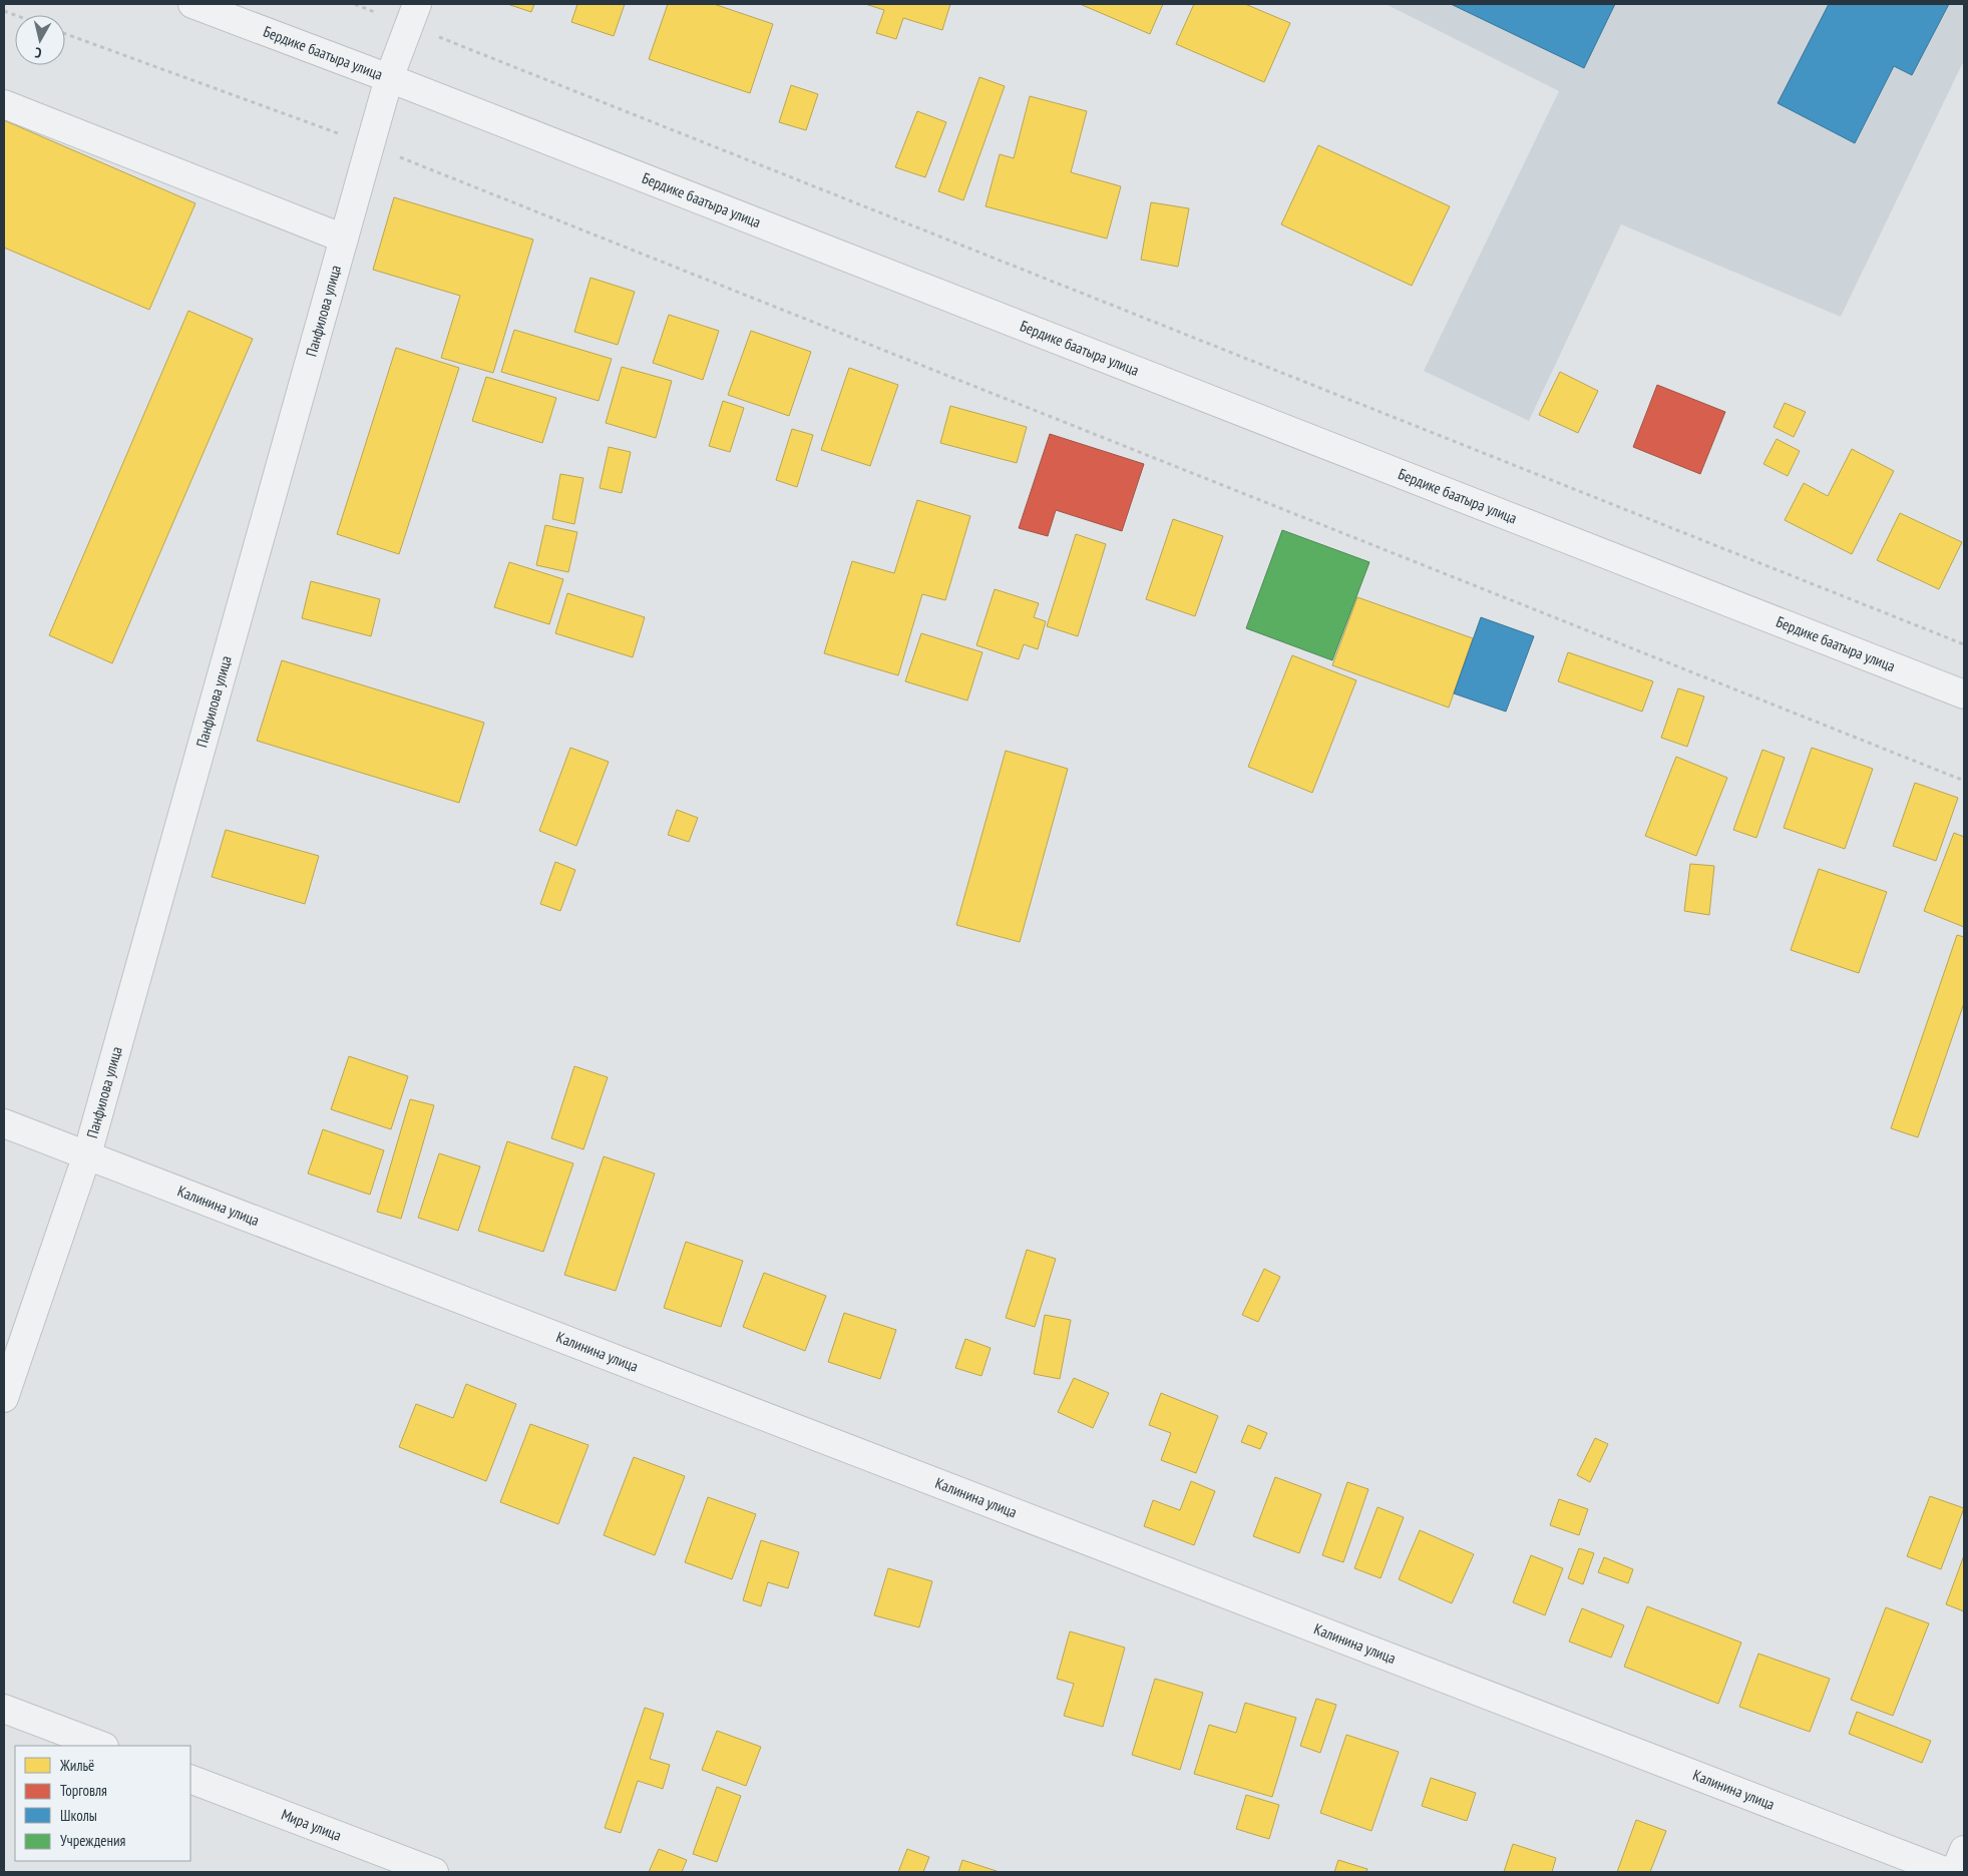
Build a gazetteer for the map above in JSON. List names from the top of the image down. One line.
{"streets":{"street":["Бердике баатыра улица","Панфилова улица","Калинина улица","Мира улица"]},"crossings":[["Бердике баатыра улица","Панфилова улица"],["Панфилова улица","Калинина улица"]],"legend":["Жильё","Торговля","Школы","Учреждения"],"north":"bottom"}
